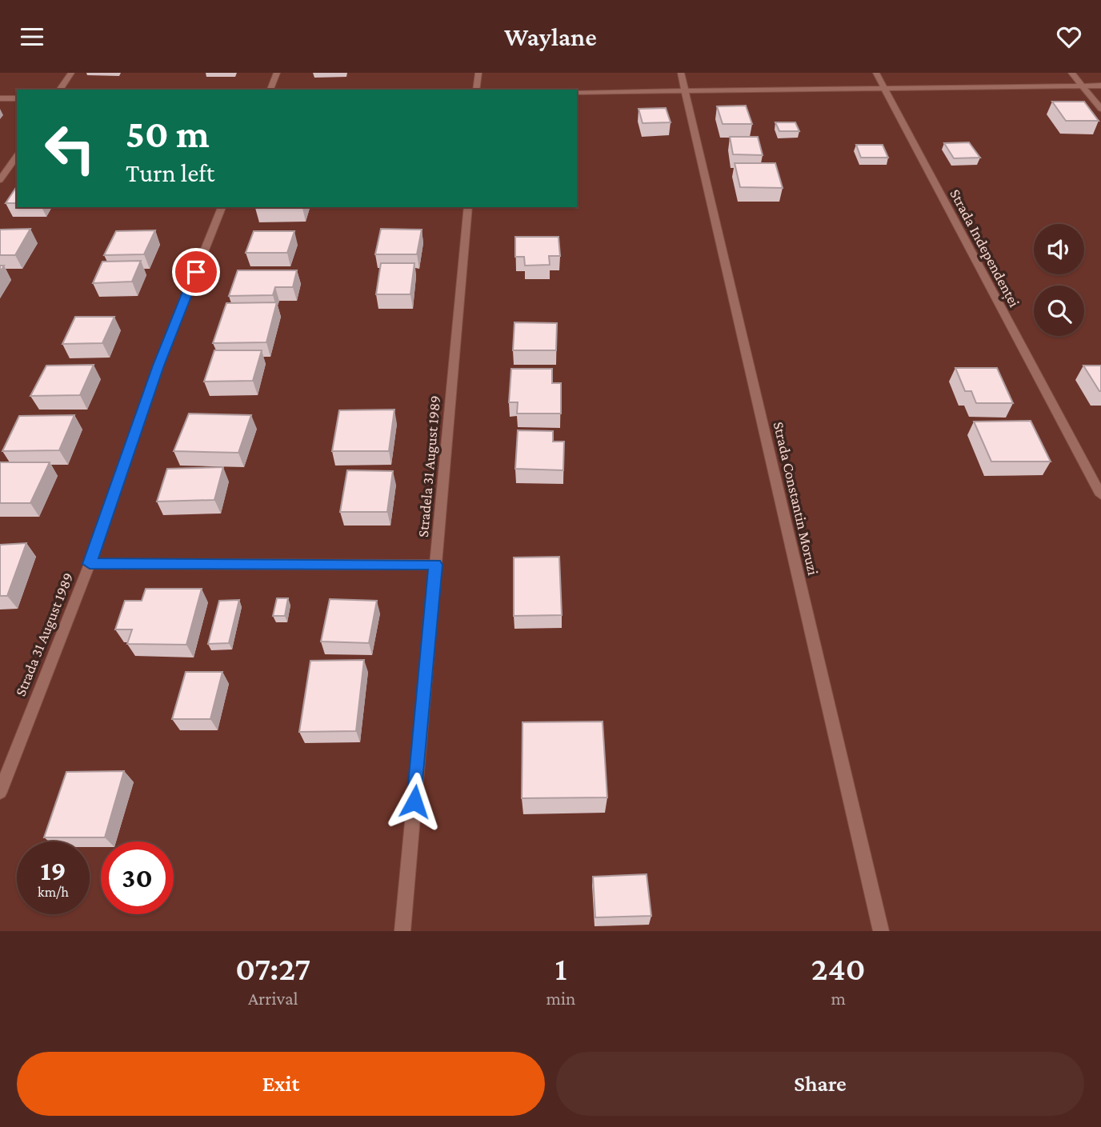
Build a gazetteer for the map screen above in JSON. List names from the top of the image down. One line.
{"streets":{"street":["Strada Independenței","Stradela 31 August 1989","Strada Constantin Moruzi","Strada 31 August 1989"]},"page":{"header":"Waylane","turn":["50 m","Turn left"],"speed":"19 km/h","limit":"30","eta":["07:27","Arrival","1","min","240","m"],"buttons":["Exit","Share"]}}
